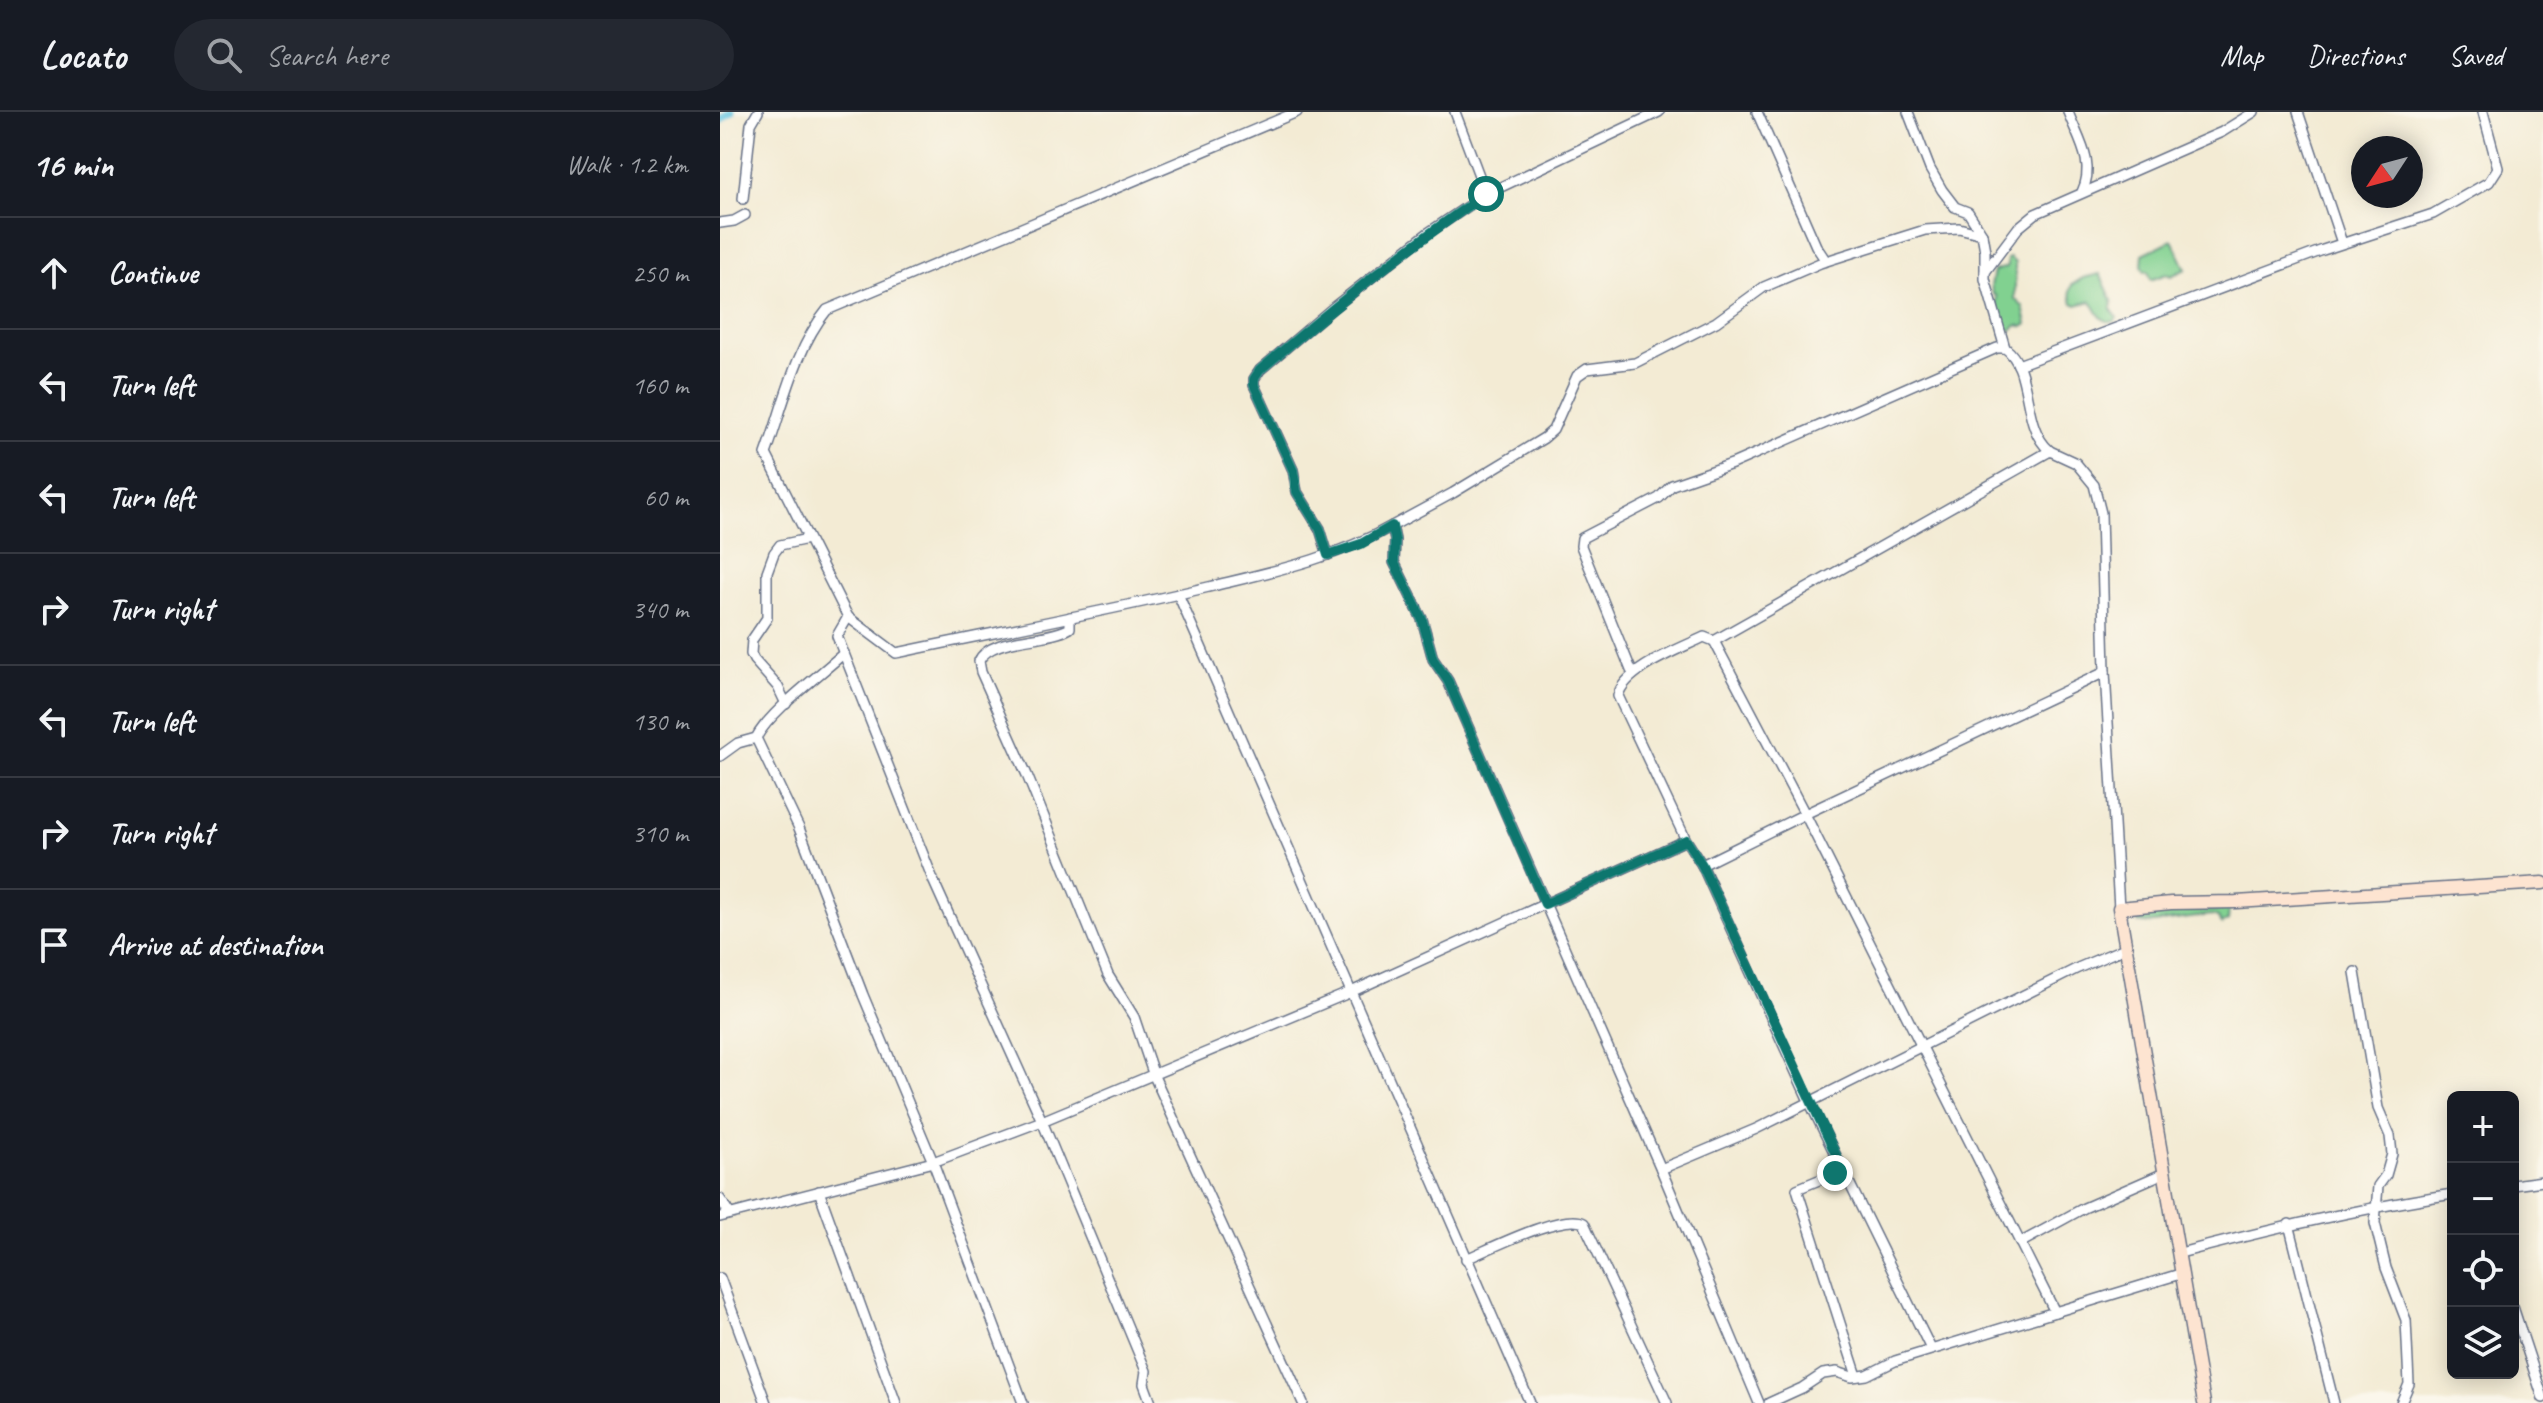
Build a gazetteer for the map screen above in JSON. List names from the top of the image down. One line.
{"north":"bottom left","page":{"header":"Locato","search":"Search here","nav":["Map","Directions","Saved"],"heading":["16 min","Walk · 1.2 km"],"list":[["Continue","250 m"],["Turn left","160 m"],["Turn left","60 m"],["Turn right","340 m"],["Turn left","130 m"],["Turn right","310 m"],"Arrive at destination"],"map_buttons":["+","−"]}}
